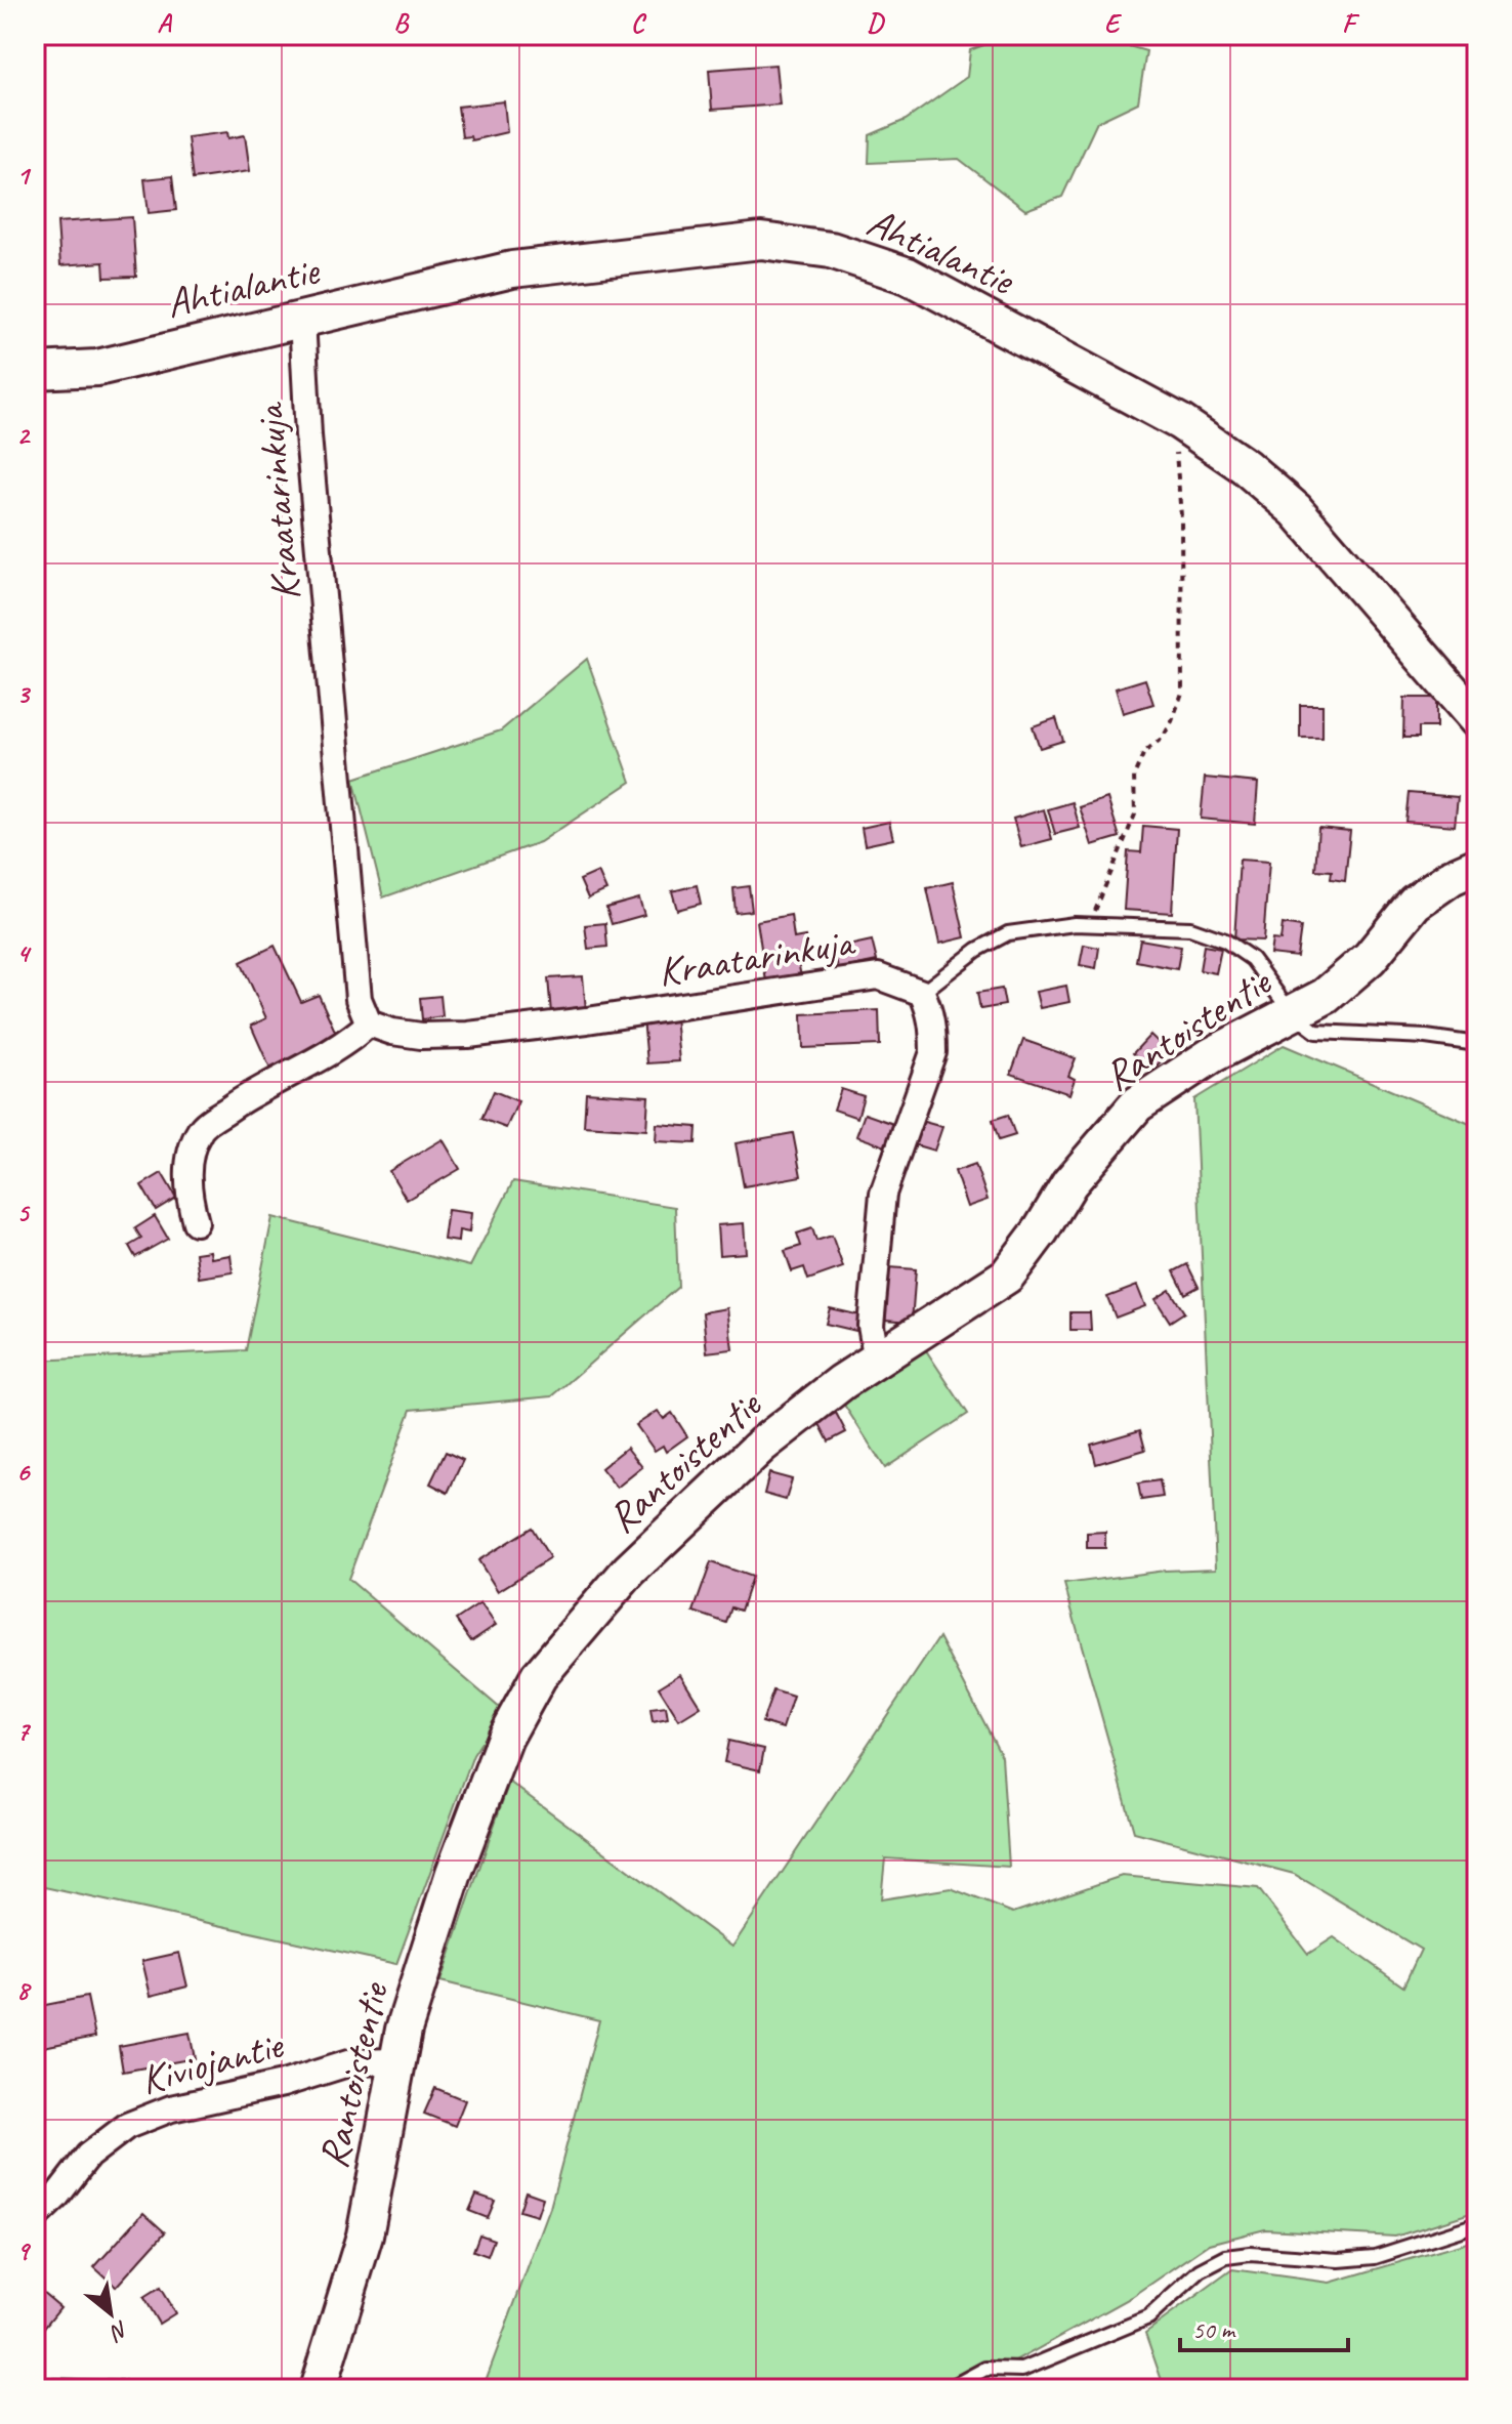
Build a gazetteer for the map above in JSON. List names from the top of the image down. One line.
{"streets":{"street":["Ahtialantie","Kraatarinkuja","Rantoistentie","Kiviojantie"]},"crossings":[["Ahtialantie","Kraatarinkuja"],["Rantoistentie","Kiviojantie"]],"scale_bar":"50 m","north":"bottom right","grid":{"columns":["A","B","C","D","E","F"],"rows":["1","2","3","4","5","6","7","8","9"]}}
